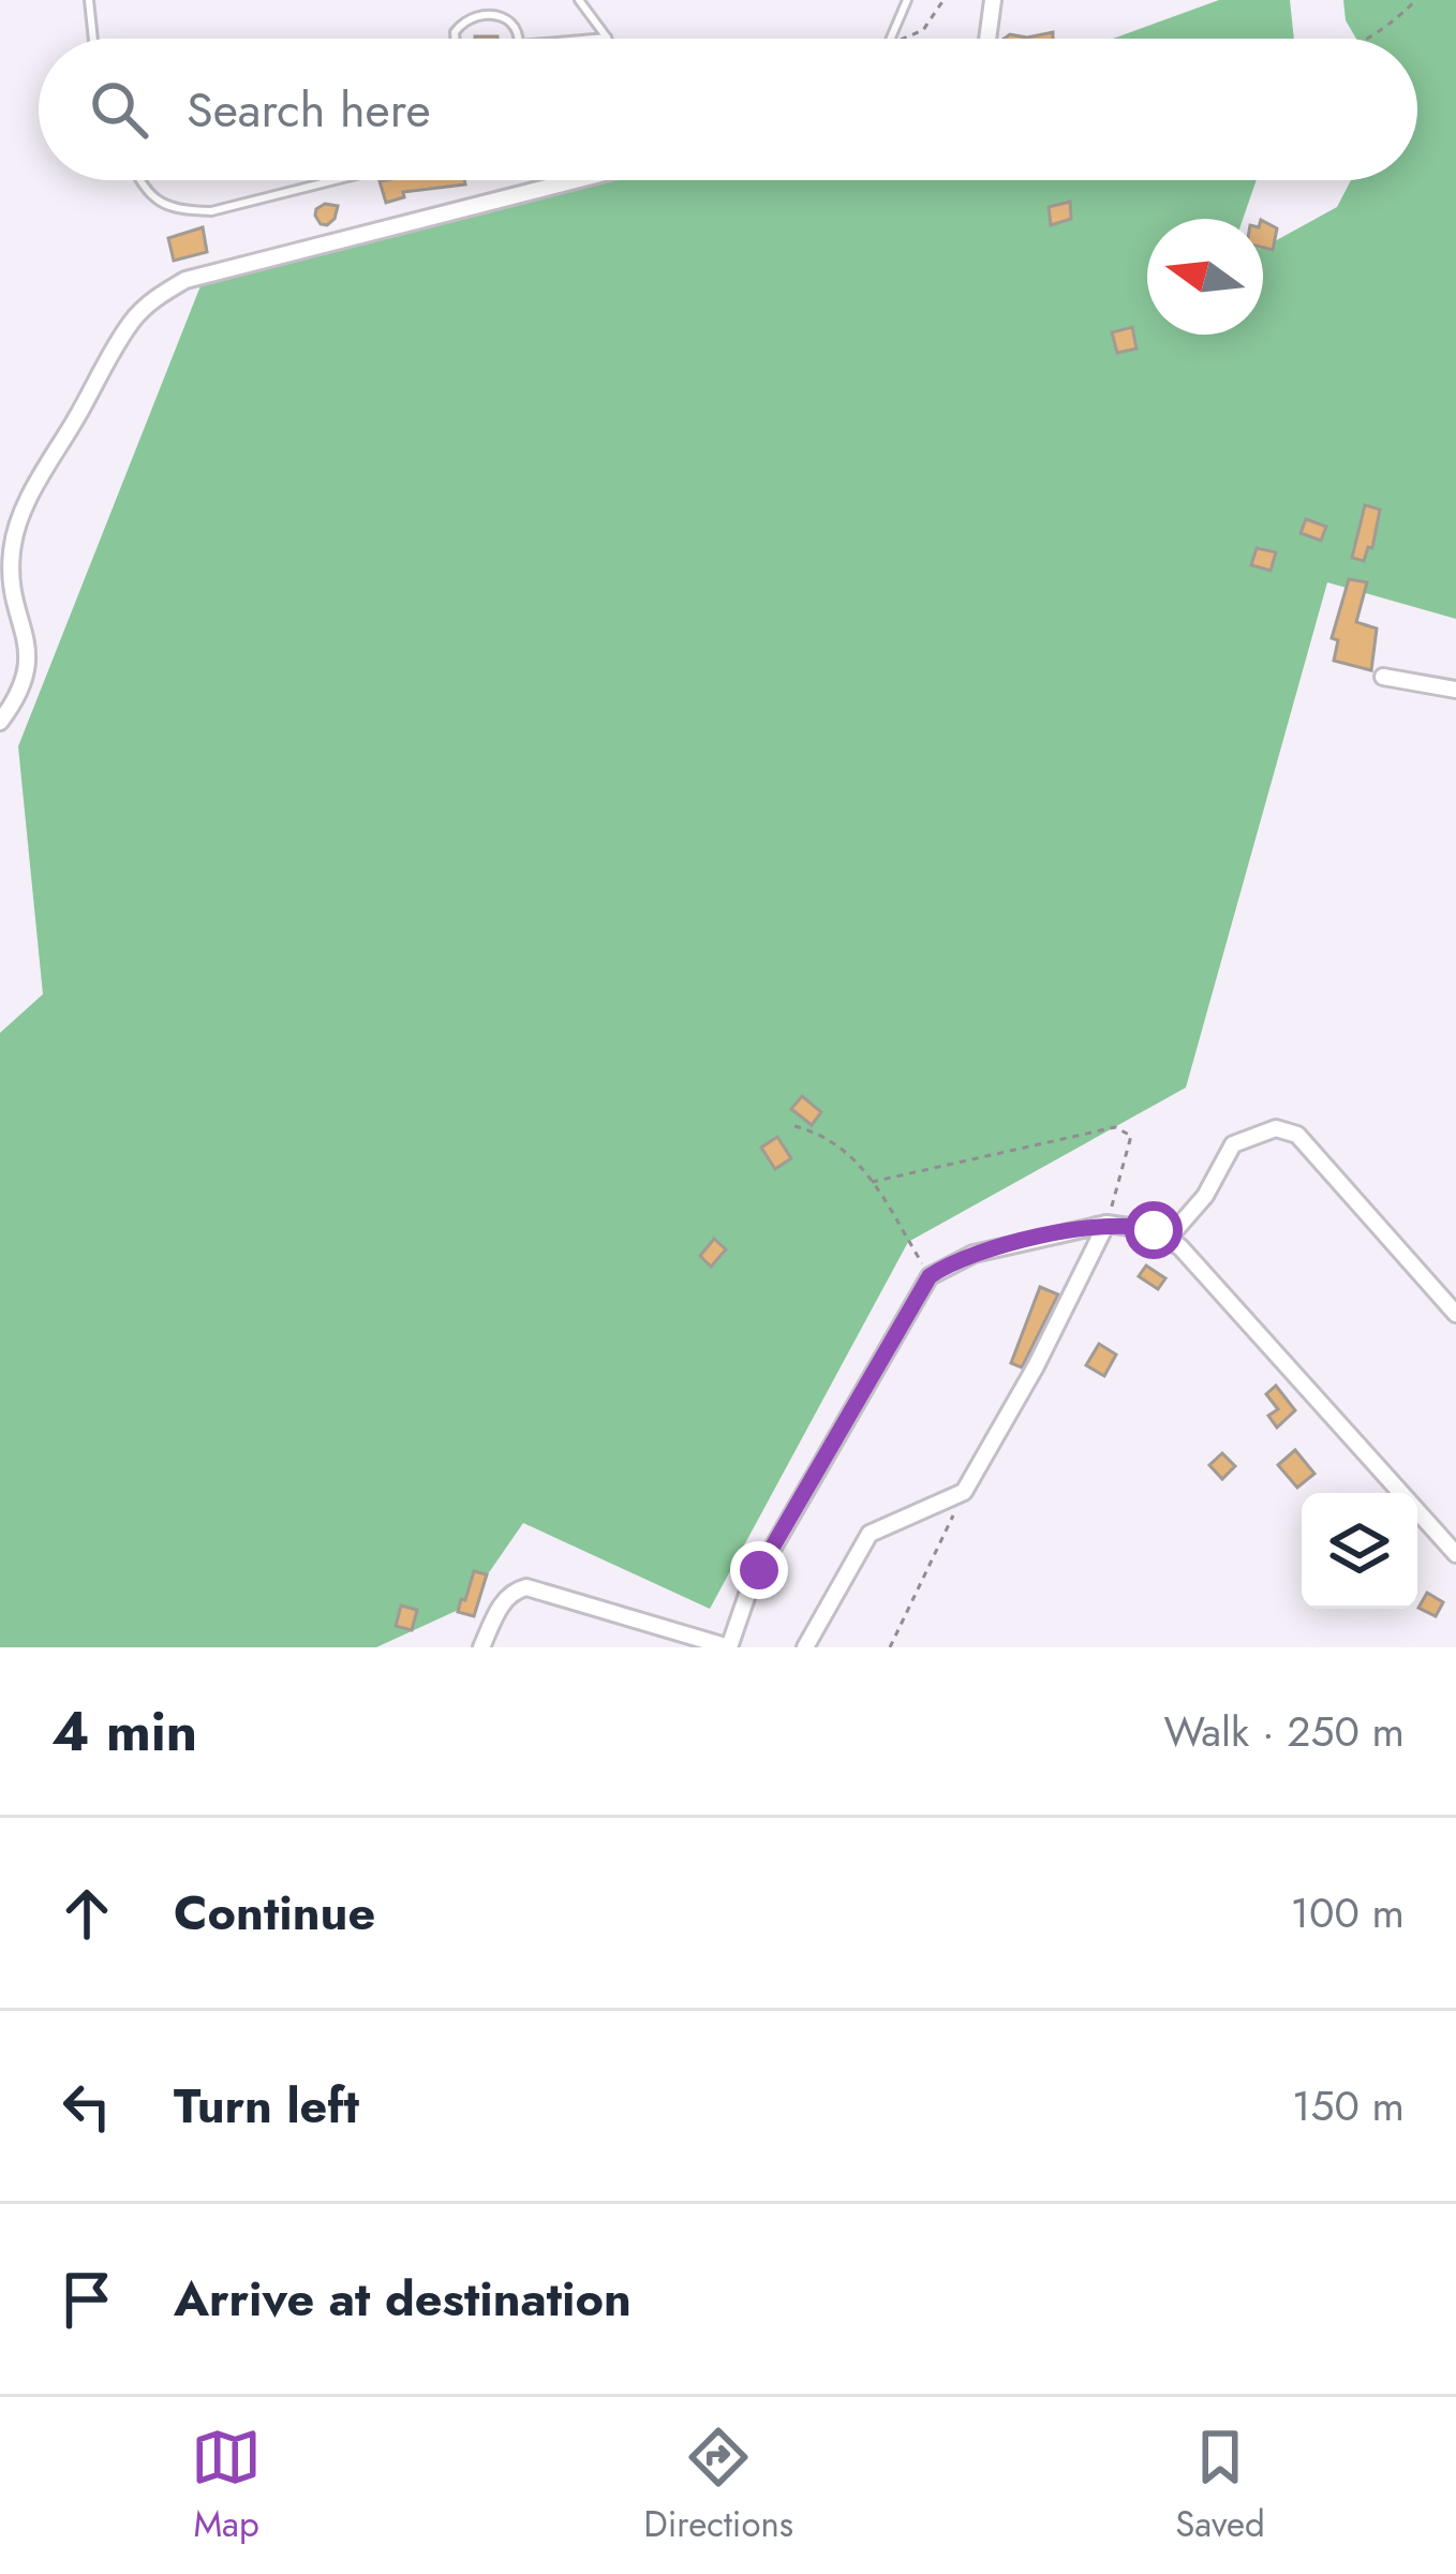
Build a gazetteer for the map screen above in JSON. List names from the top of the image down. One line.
{"north":"left","page":{"search":"Search here","heading":["4 min","Walk · 250 m"],"list":[["Continue","100 m"],["Turn left","150 m"],"Arrive at destination"],"nav":["Map","Directions","Saved"]}}
